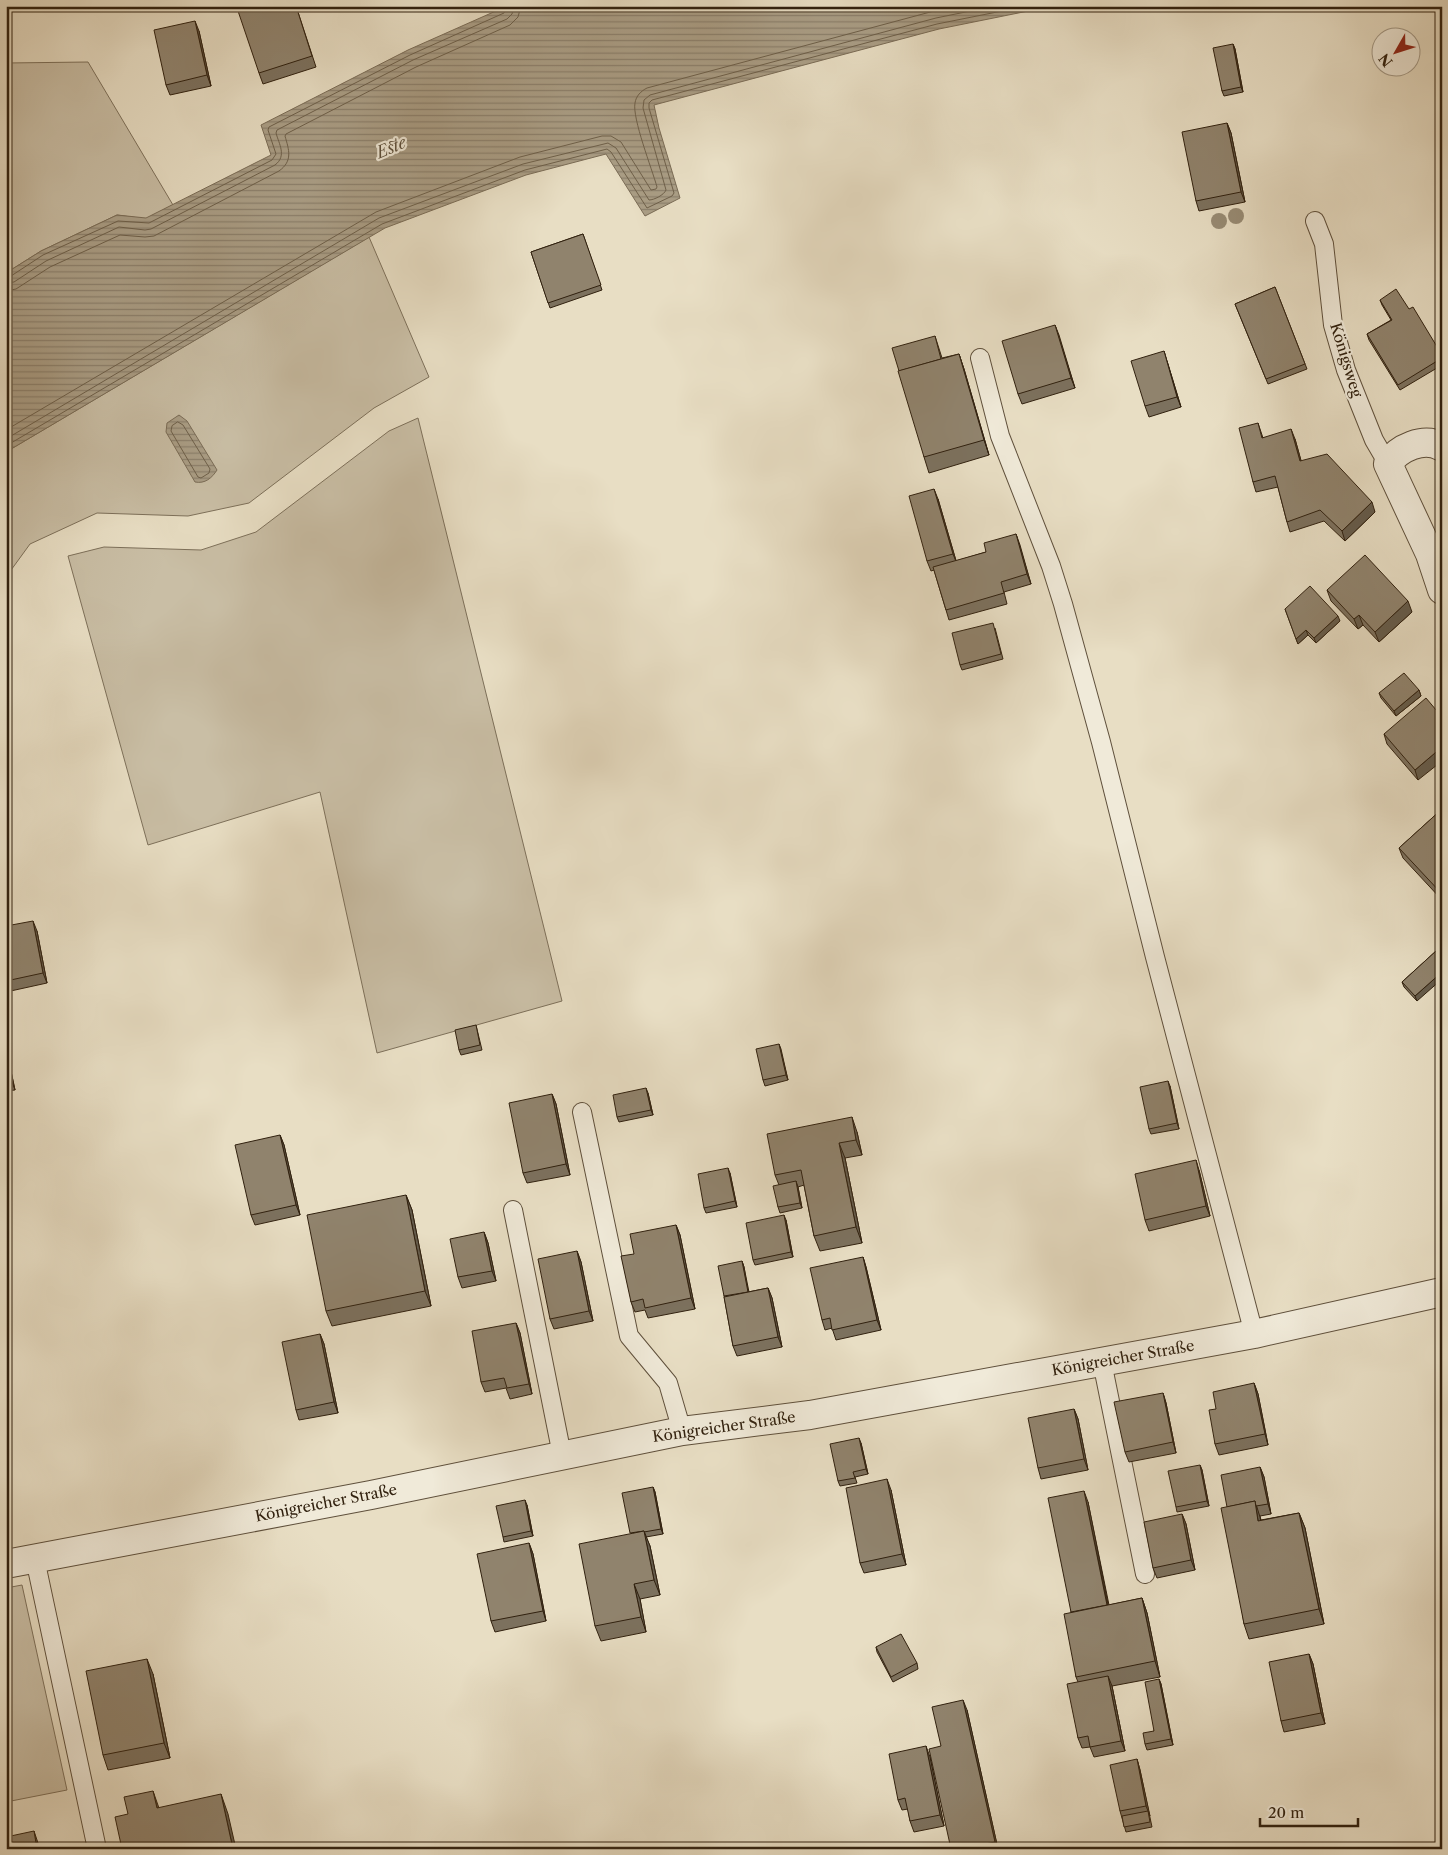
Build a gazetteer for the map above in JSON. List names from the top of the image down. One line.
{"streets":{"street":["Königsweg","Königreicher Straße"]},"water":["Este"],"scale_bar":"20 m","north":"bottom left"}
